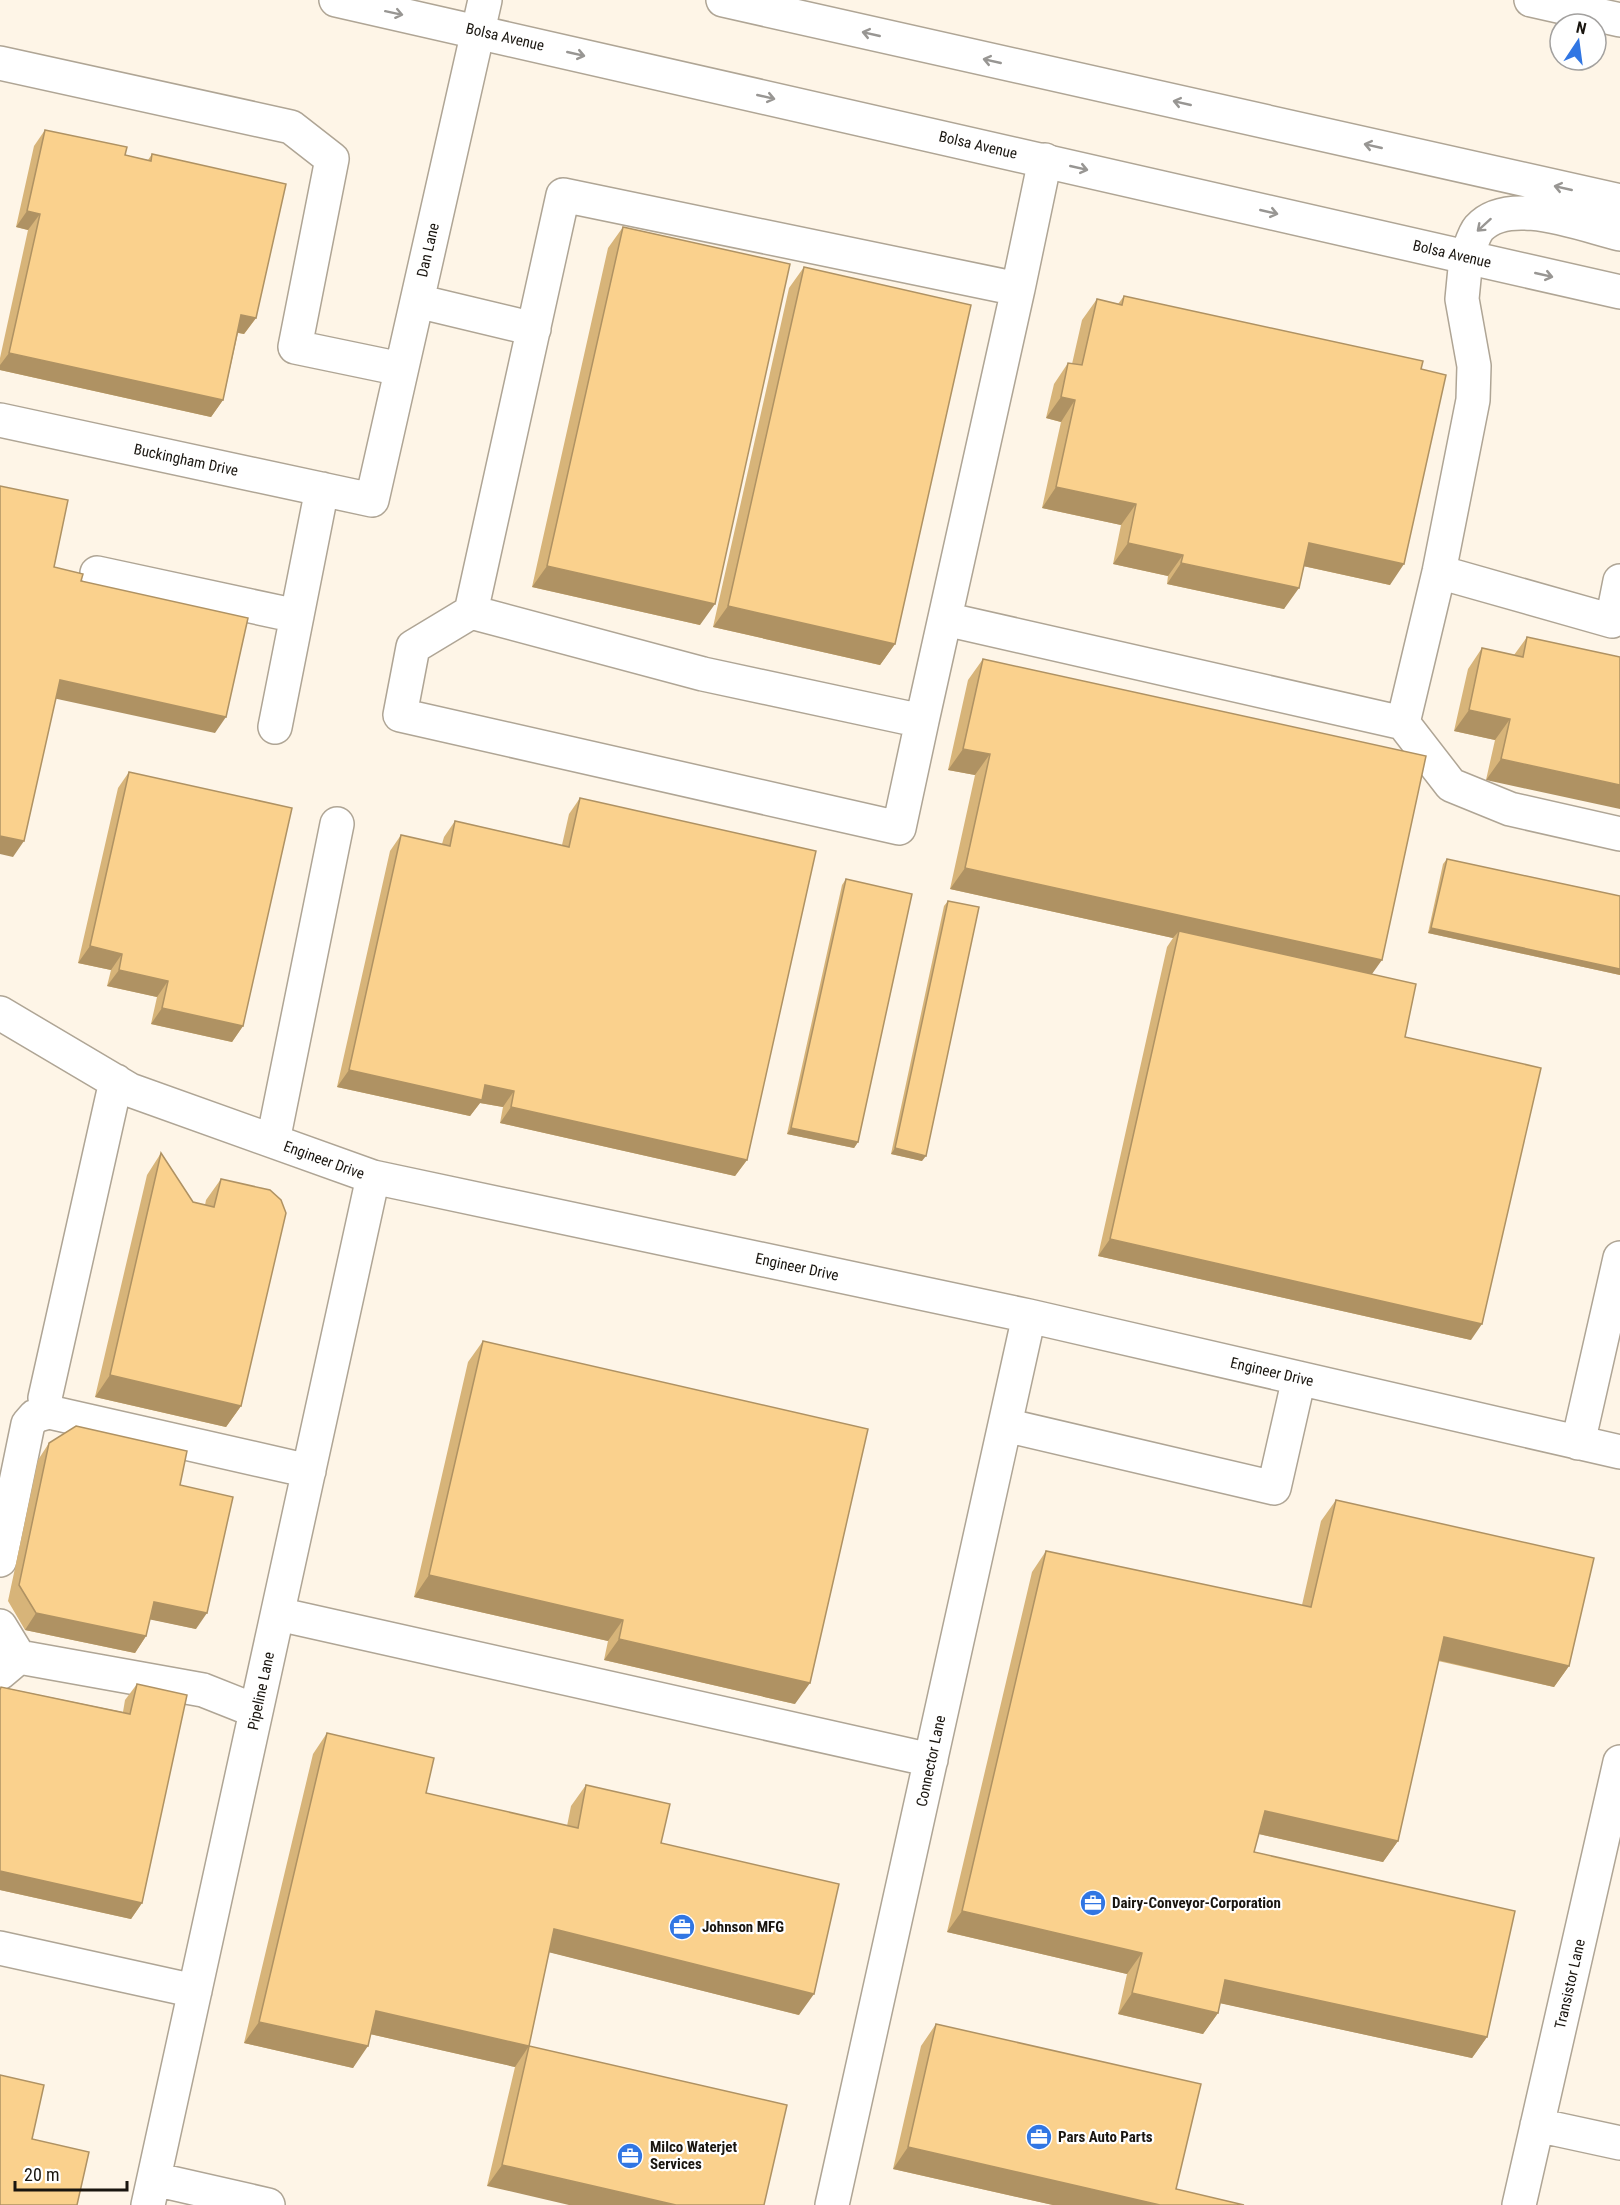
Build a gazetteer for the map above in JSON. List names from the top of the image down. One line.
{"streets":{"street":["Bolsa Avenue","Dan Lane","Buckingham Drive","Engineer Drive","Pipeline Lane","Connector Lane","Transistor Lane"]},"crossings":[["Bolsa Avenue","Dan Lane"],["Dan Lane","Buckingham Drive"],["Engineer Drive","Pipeline Lane"],["Engineer Drive","Connector Lane"]],"places":{"office":["Dairy-Conveyor-Corporation","Johnson MFG","Pars Auto Parts","Milco Waterjet Services"]},"scale_bar":"20 m","north":"top"}
